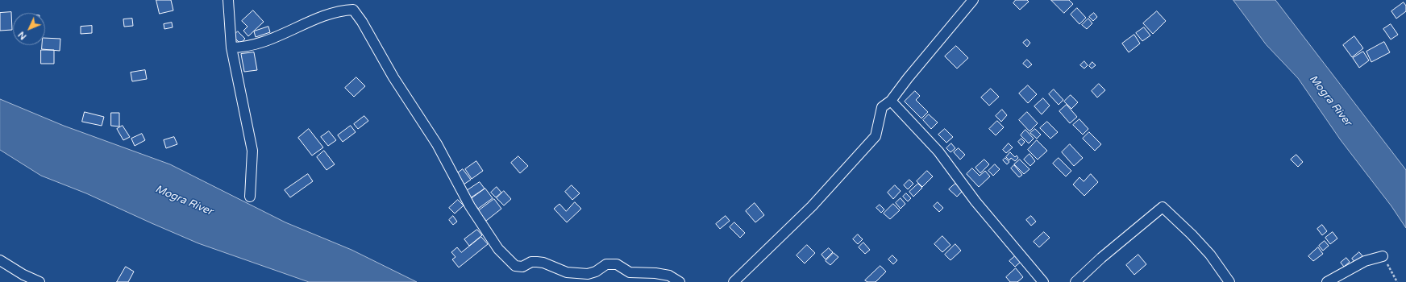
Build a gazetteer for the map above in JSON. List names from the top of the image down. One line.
{"water":["Mogra River"],"north":"bottom left"}
